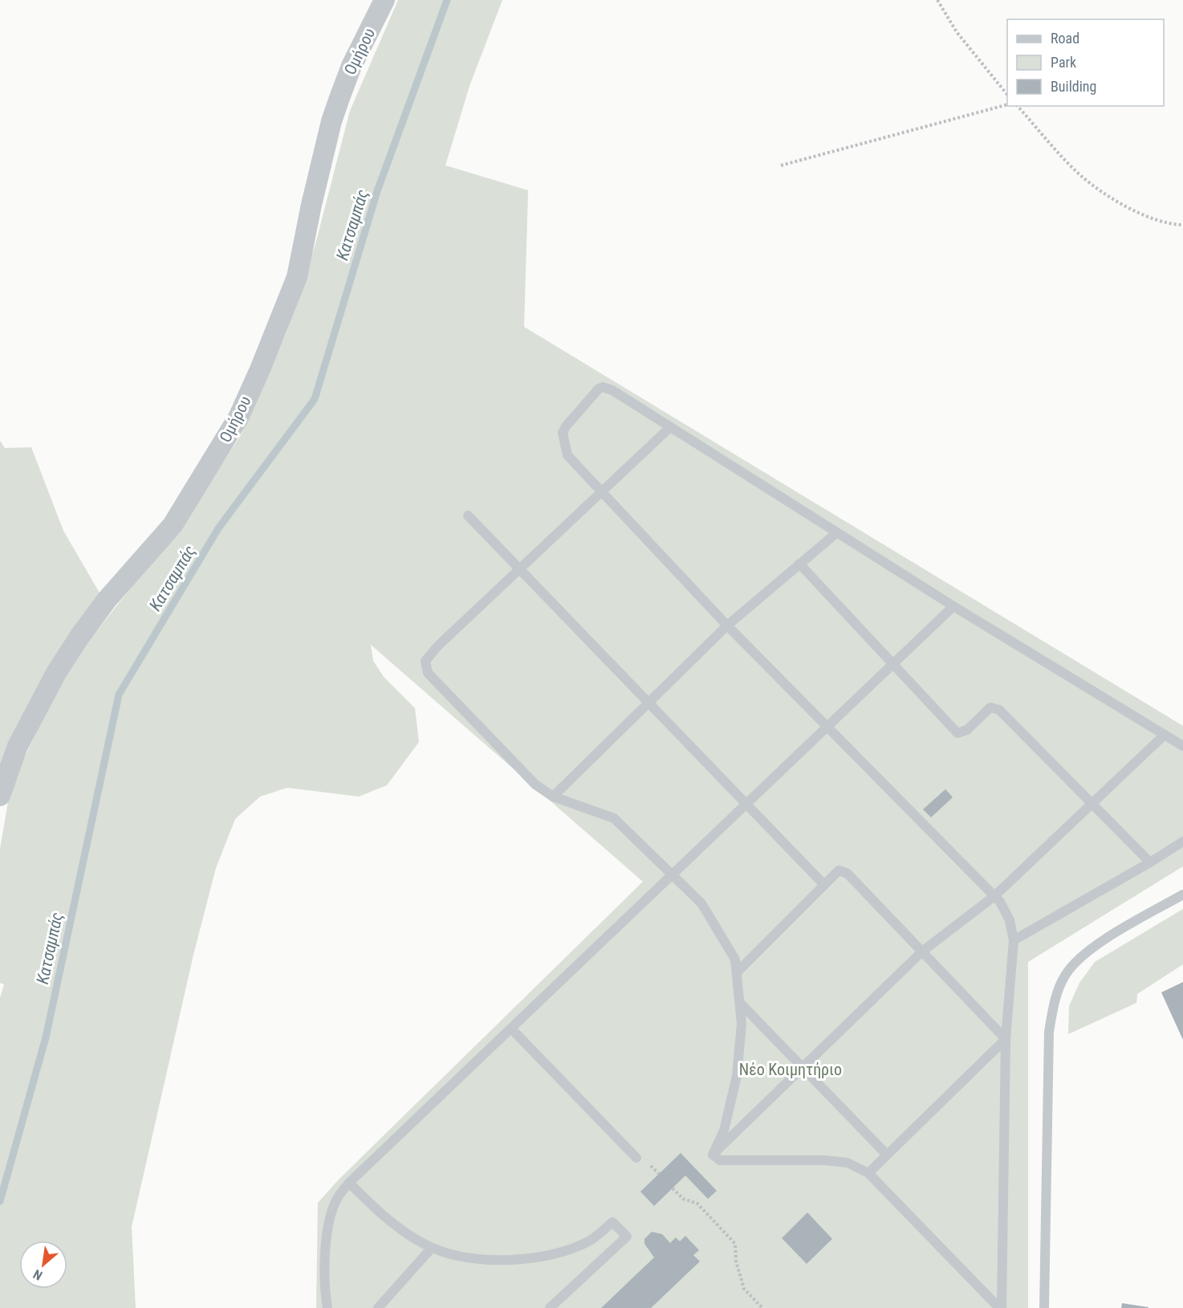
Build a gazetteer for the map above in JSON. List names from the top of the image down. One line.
{"streets":{"street":["Ομήρου"]},"water":["Κατσαμπάς"],"parks":["Νέο Κοιμητήριο"],"legend":["Road","Park","Building"],"north":"bottom left"}
